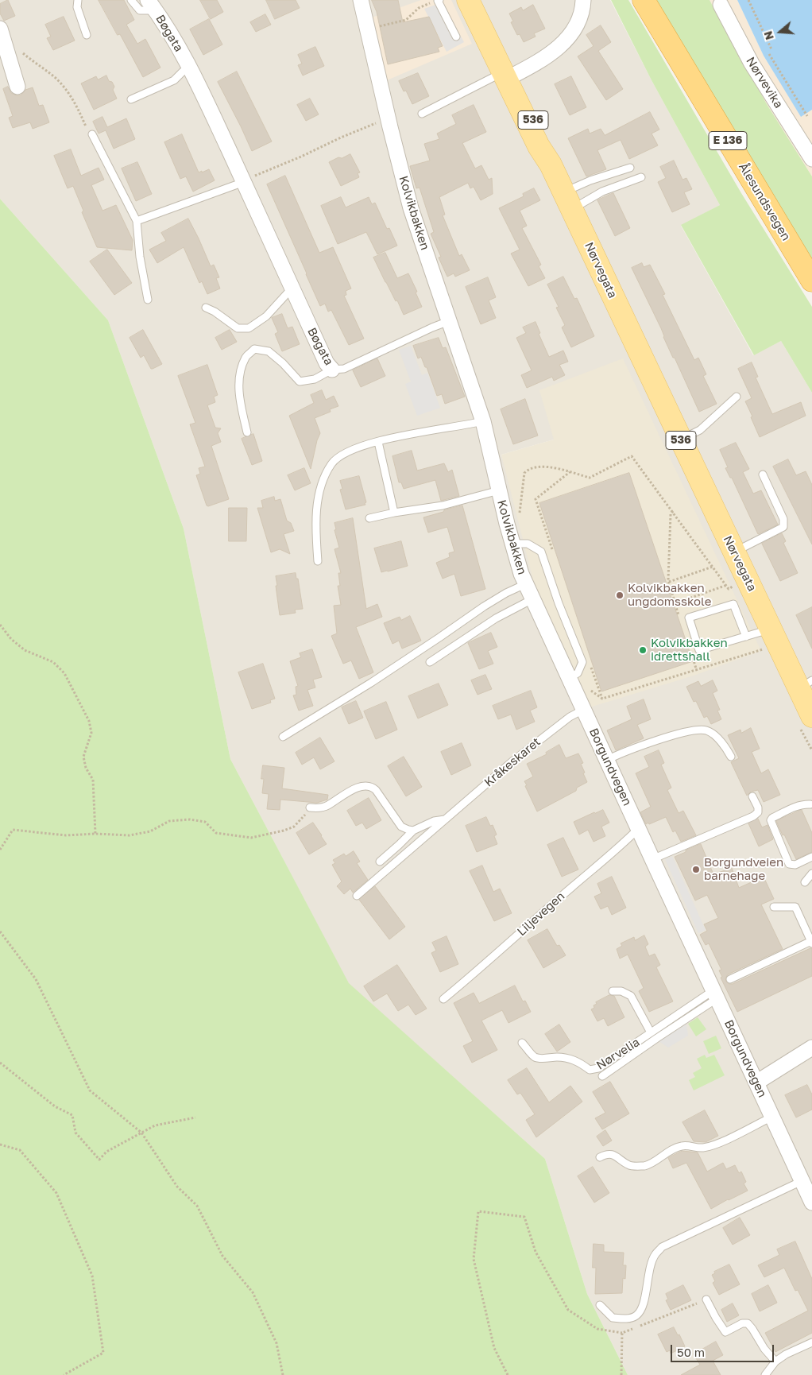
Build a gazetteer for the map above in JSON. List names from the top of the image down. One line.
{"streets":{"highway":["E 136","Ålesundsvegen"],"main road":["536","Nørvegata"],"street":["Bøgata","Nørvevika","Kolvikbakken","Borgundvegen"],"lane":["Kråkeskaret","Liljevegen","Nørvelia"]},"crossings":[["536","Nørvegata"],["Kolvikbakken","Borgundvegen"],["Kråkeskaret","Borgundvegen"],["Borgundvegen","Liljevegen"],["Borgundvegen","Nørvelia"]],"places":["Kolvikbakken ungdomsskole","Kolvikbakken idrettshall","Borgundveien barnehage"],"scale_bar":"50 m","north":"left"}
